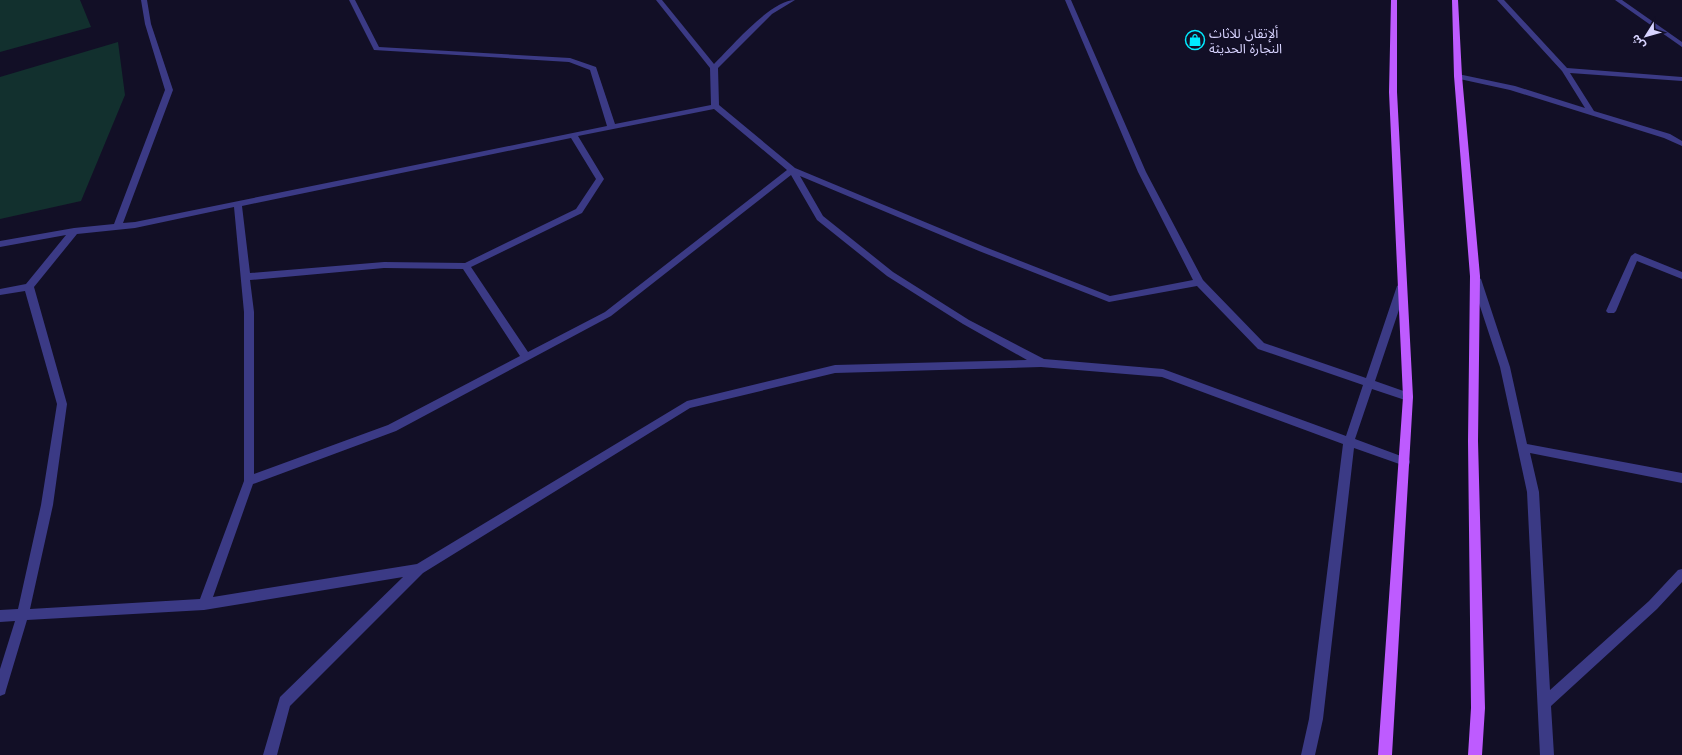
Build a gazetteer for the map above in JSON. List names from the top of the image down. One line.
{"places":{"shop":["ألإتقان للاثاث النجارة الحديثة"]},"north":"bottom left"}
